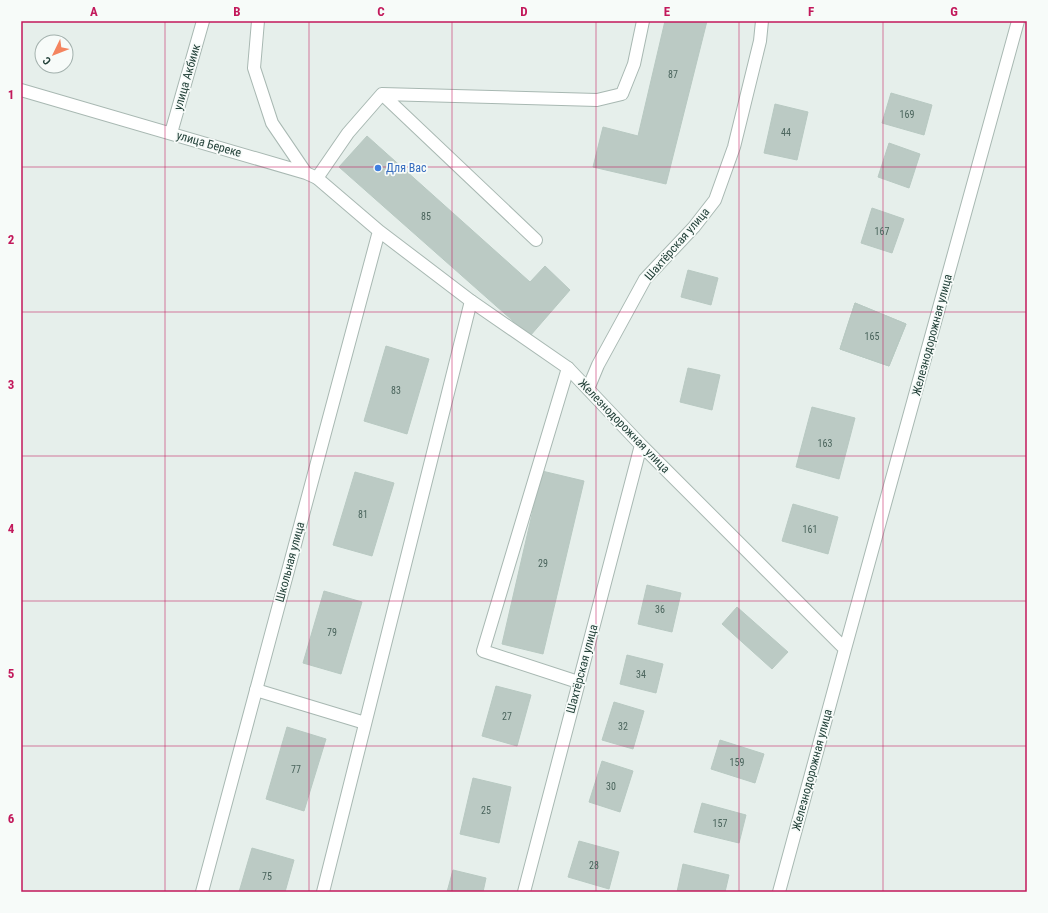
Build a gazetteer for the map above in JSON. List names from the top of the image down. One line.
{"streets":{"street":["улица Акбиик","улица Береке","Шахтёрская улица","Железнодорожная улица","Школьная улица"]},"crossings":[["улица Акбиик","улица Береке"],["улица Береке","Железнодорожная улица"],["улица Береке","Школьная улица"],["Шахтёрская улица","Железнодорожная улица"],["Железнодорожная улица","Школьная улица"]],"places":["Для Вас"],"house_numbers":["87","169","44","85","167","165","83","163","81","161","29","36","79","34","27","32","159","77","30","25","157","28","75"],"north":"bottom left","grid":{"columns":["A","B","C","D","E","F","G"],"rows":["1","2","3","4","5","6"]}}
